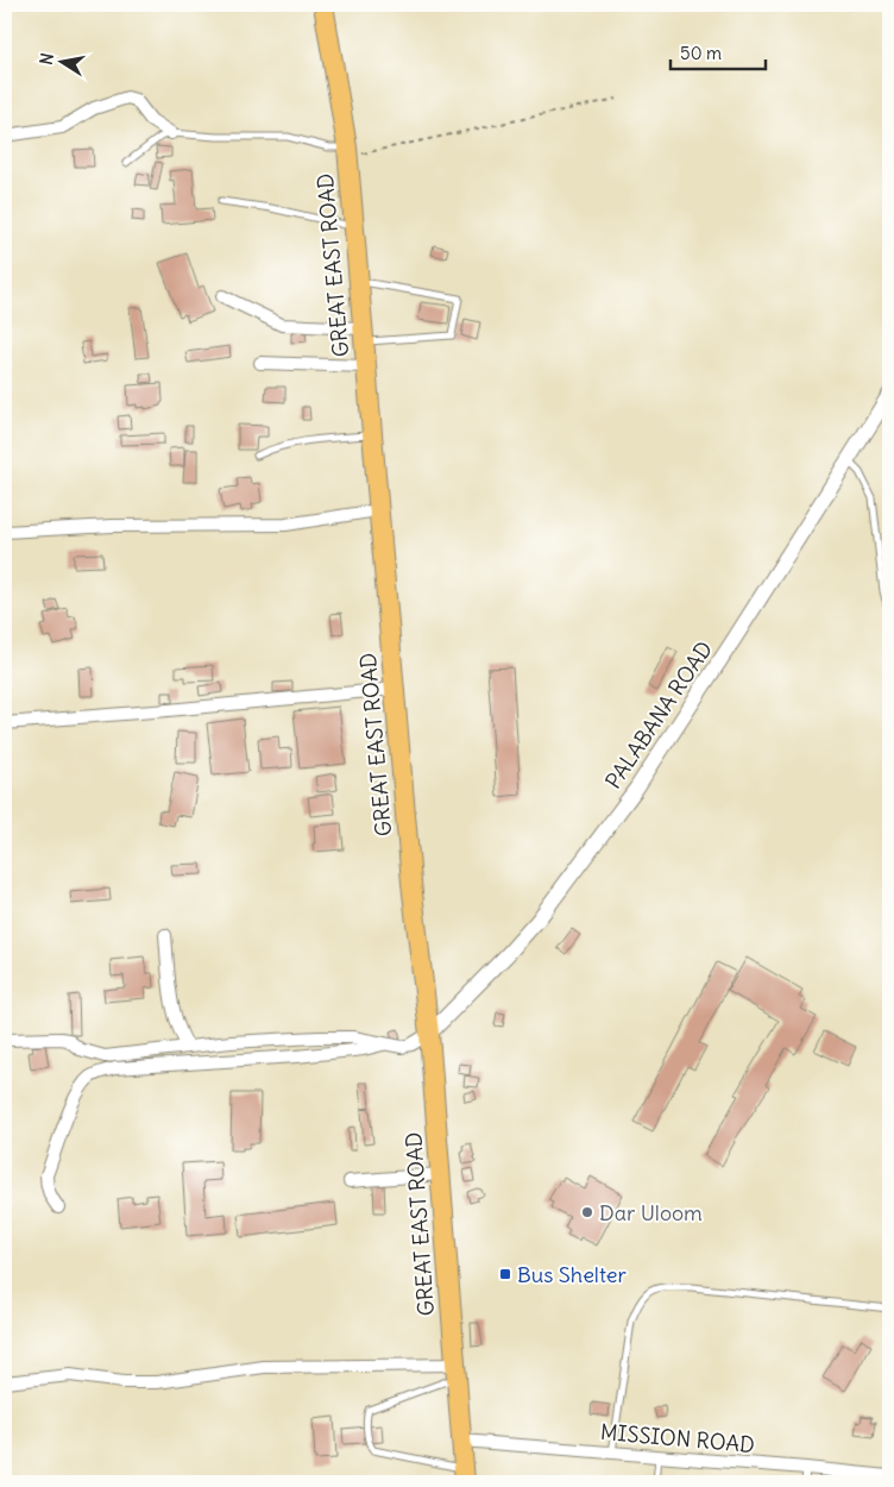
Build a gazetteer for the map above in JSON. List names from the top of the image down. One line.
{"streets":{"highway":["GREAT EAST ROAD"],"street":["PALABANA ROAD","MISSION ROAD"]},"crossings":[["GREAT EAST ROAD","PALABANA ROAD"],["GREAT EAST ROAD","MISSION ROAD"]],"places":{"other":["Dar Uloom"],"transit":["Bus Shelter"]},"scale_bar":"50 m","north":"left"}
